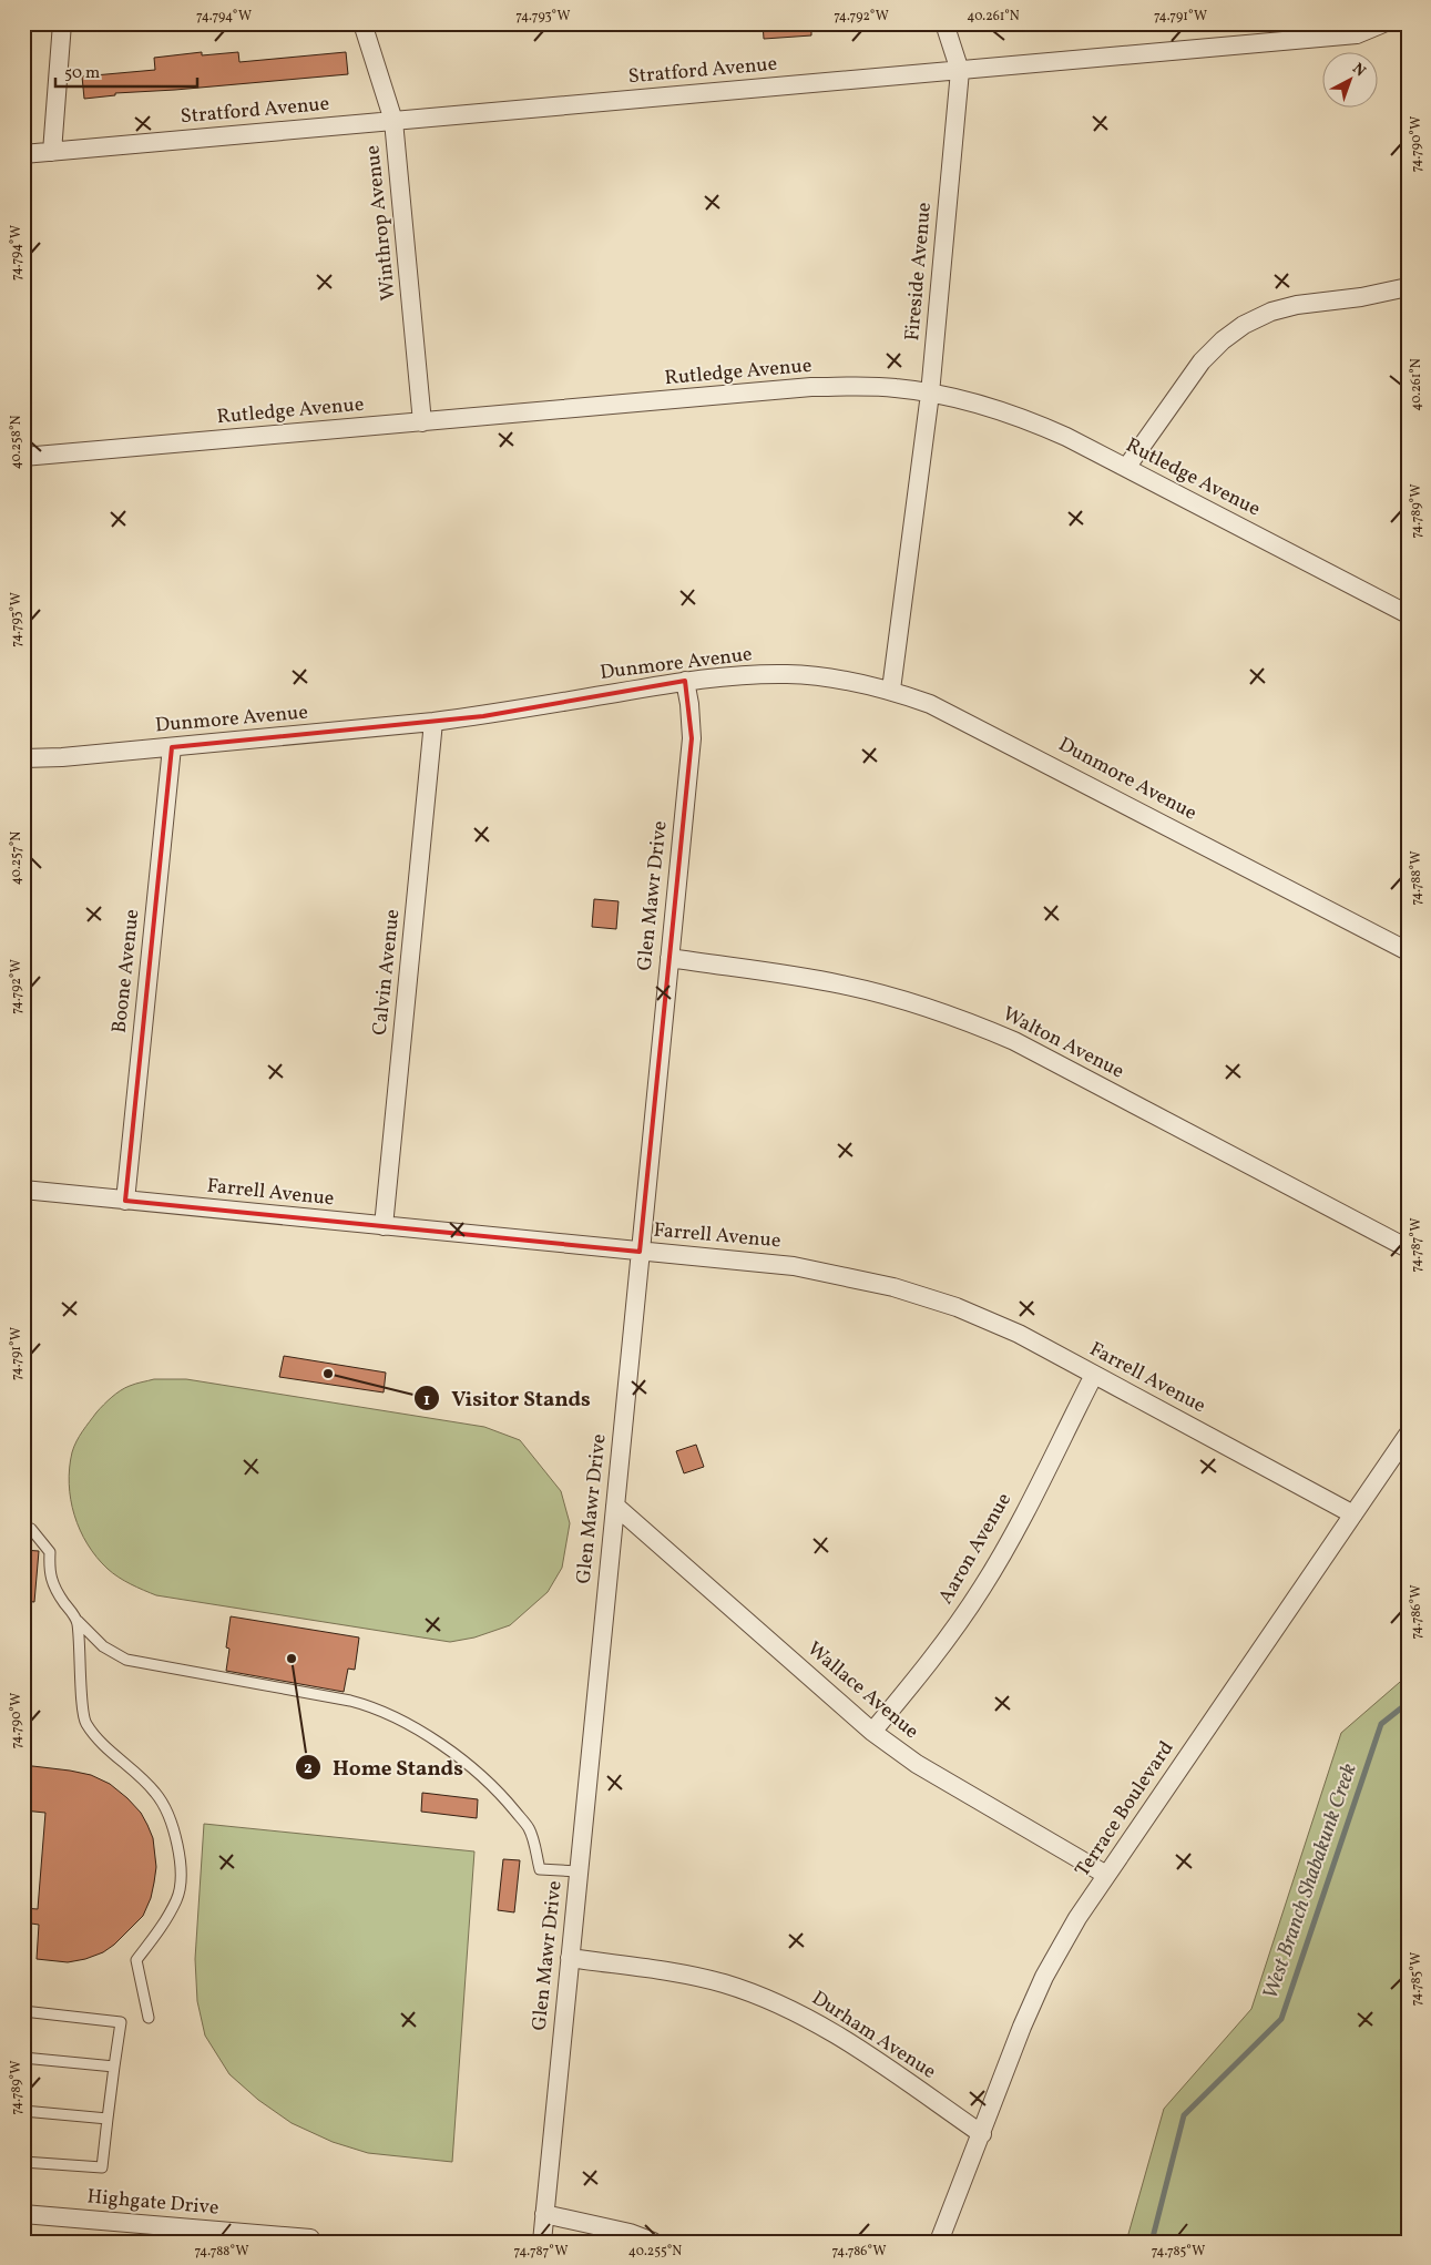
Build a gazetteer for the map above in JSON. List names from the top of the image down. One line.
{"streets":{"street":["Stratford Avenue","Winthrop Avenue","Fireside Avenue","Rutledge Avenue","Dunmore Avenue","Glen Mawr Drive","Boone Avenue","Calvin Avenue","Walton Avenue","Farrell Avenue","Aaron Avenue","Wallace Avenue","Terrace Boulevard","Durham Avenue","Highgate Drive"]},"crossings":[["Stratford Avenue","Winthrop Avenue"],["Stratford Avenue","Fireside Avenue"],["Winthrop Avenue","Rutledge Avenue"],["Fireside Avenue","Rutledge Avenue"],["Fireside Avenue","Dunmore Avenue"],["Dunmore Avenue","Glen Mawr Drive"],["Dunmore Avenue","Boone Avenue"],["Dunmore Avenue","Calvin Avenue"],["Glen Mawr Drive","Walton Avenue"],["Glen Mawr Drive","Farrell Avenue"],["Glen Mawr Drive","Wallace Avenue"],["Glen Mawr Drive","Durham Avenue"],["Boone Avenue","Farrell Avenue"],["Calvin Avenue","Farrell Avenue"],["Farrell Avenue","Aaron Avenue"],["Farrell Avenue","Terrace Boulevard"],["Aaron Avenue","Wallace Avenue"],["Wallace Avenue","Terrace Boulevard"],["Terrace Boulevard","Durham Avenue"]],"water":["West Branch Shabakunk Creek"],"places":["Visitor Stands","Home Stands"],"scale_bar":"50 m","north":"top right","coordinates":["74.794°W","74.793°W","74.792°W","40.261°N","74.791°W","74.790°W","40.258°N","74.789°W","40.257°N","74.788°W","74.787°W","74.786°W","74.785°W","40.255°N"]}
